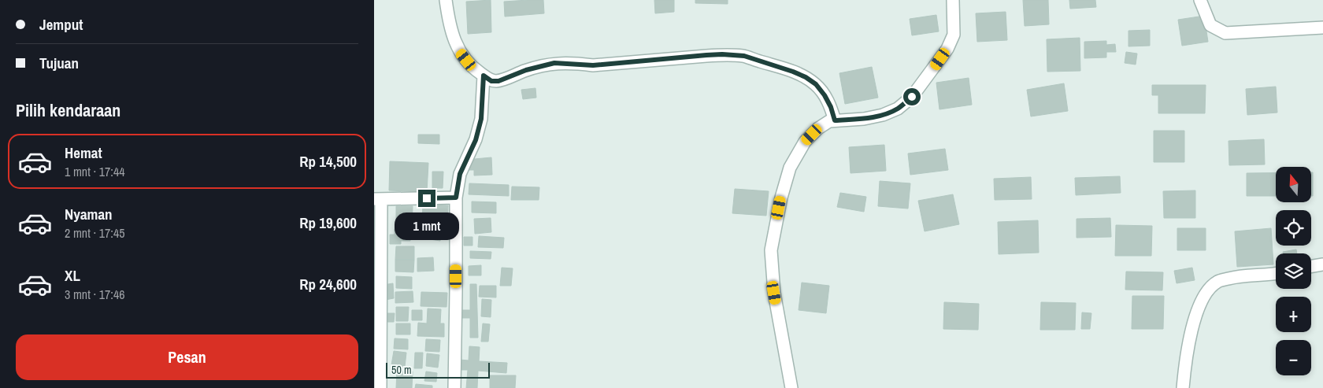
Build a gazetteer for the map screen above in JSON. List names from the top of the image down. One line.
{"scale_bar":"50 m","north":"top","page":{"banner":["Jemput","Tujuan"],"heading":"Pilih kendaraan","list":[{"name":"Hemat","note":"1 mnt · 17:44","value":"Rp 14,500"},{"name":"Nyaman","note":"2 mnt · 17:45","value":"Rp 19,600"},{"name":"XL","note":"3 mnt · 17:46","value":"Rp 24,600"}],"map_buttons":["+","−"],"bubble":"1 mnt","buttons":"Pesan","scale":"50 m"}}
